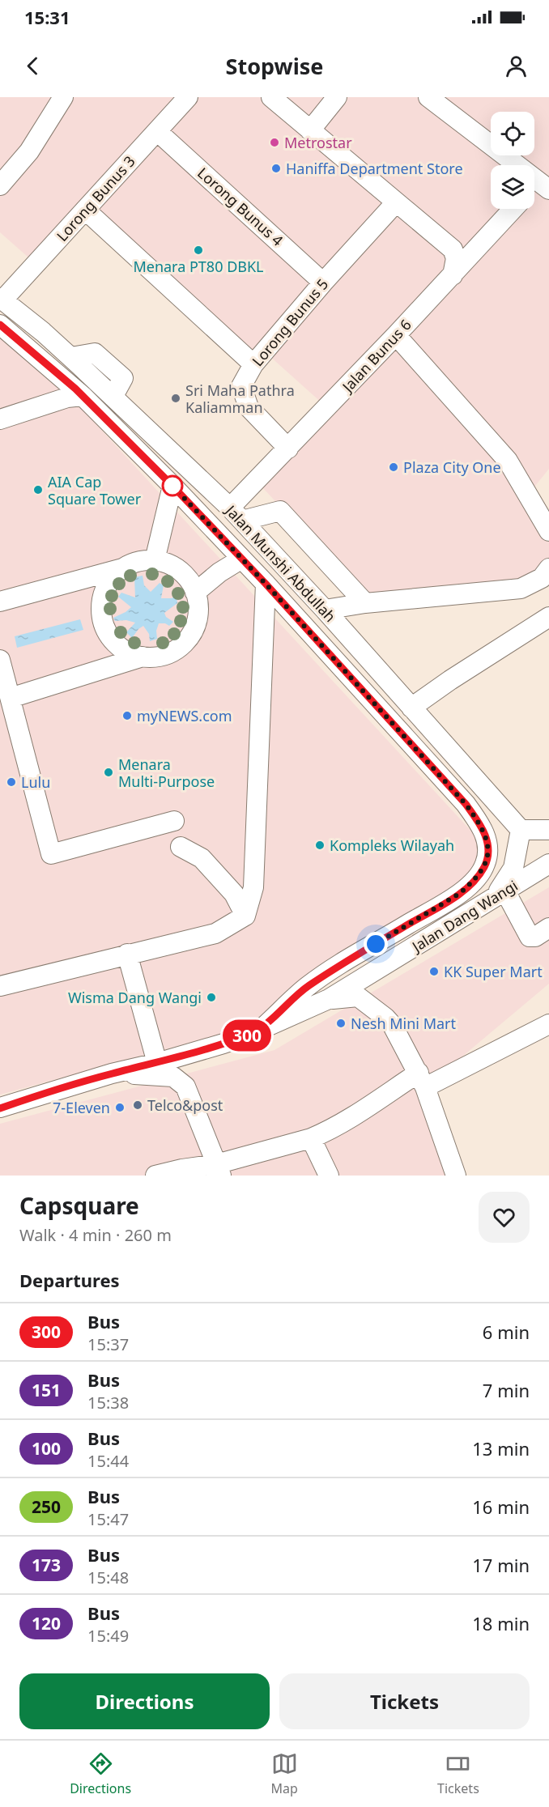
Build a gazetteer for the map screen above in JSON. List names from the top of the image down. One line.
{"streets":{"street":["Lorong Bunus 3","Lorong Bunus 4","Lorong Bunus 5","Jalan Bunus 6","Jalan Munshi Abdullah","Jalan Dang Wangi"]},"crossings":[["Lorong Bunus 3","Lorong Bunus 4"],["Lorong Bunus 3","Jalan Munshi Abdullah"],["Lorong Bunus 4","Lorong Bunus 5"],["Lorong Bunus 5","Jalan Bunus 6"],["Jalan Bunus 6","Jalan Munshi Abdullah"],["Jalan Munshi Abdullah","Jalan Dang Wangi"]],"places":["Metrostar","Haniffa Department Store","Menara PT80 DBKL","Sri Maha Pathra Kaliamman","Plaza City One","AIA Cap Square Tower","myNEWS.com","Menara Multi-Purpose","Lulu","Kompleks Wilayah","KK Super Mart","Wisma Dang Wangi","Nesh Mini Mart","Telco&post","7-Eleven"],"lines":["bus line 300"],"page":{"status":"15:31","header":"Stopwise","on_map":"300","heading":[["Capsquare","Walk · 4 min · 260 m"],"Departures"],"list":[{"mark":"300","name":"Bus","note":"15:37","value":"6 min"},{"mark":"151","name":"Bus","note":"15:38","value":"7 min"},{"mark":"100","name":"Bus","note":"15:44","value":"13 min"},{"mark":"250","name":"Bus","note":"15:47","value":"16 min"},{"mark":"173","name":"Bus","note":"15:48","value":"17 min"},{"mark":"120","name":"Bus","note":"15:49","value":"18 min"}],"buttons":["Directions","Tickets"],"tabs":["Directions","Map","Tickets"]}}
